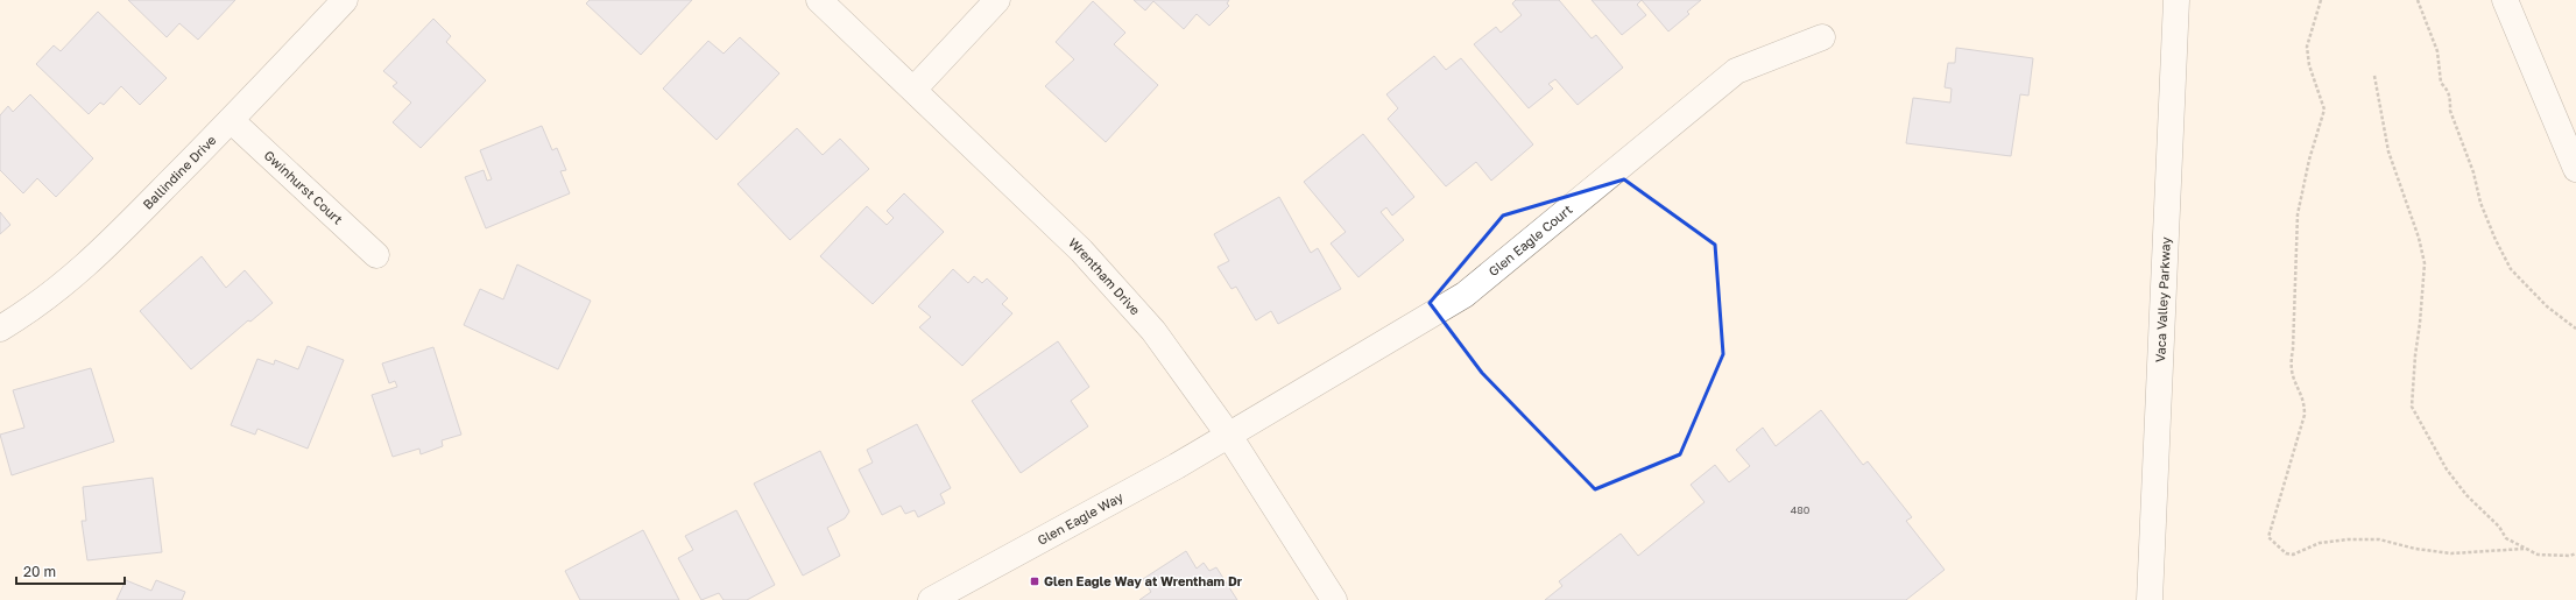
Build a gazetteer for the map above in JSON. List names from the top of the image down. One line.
{"streets":{"street":["Ballindine Drive","Gwinhurst Court","Glen Eagle Court","Wrentham Drive","Vaca Valley Parkway","Glen Eagle Way"]},"crossings":[["Ballindine Drive","Gwinhurst Court"],["Glen Eagle Court","Wrentham Drive"],["Glen Eagle Court","Glen Eagle Way"],["Wrentham Drive","Glen Eagle Way"]],"places":{"transit":["Glen Eagle Way at Wrentham Dr"]},"house_numbers":["480"],"scale_bar":"20 m"}
